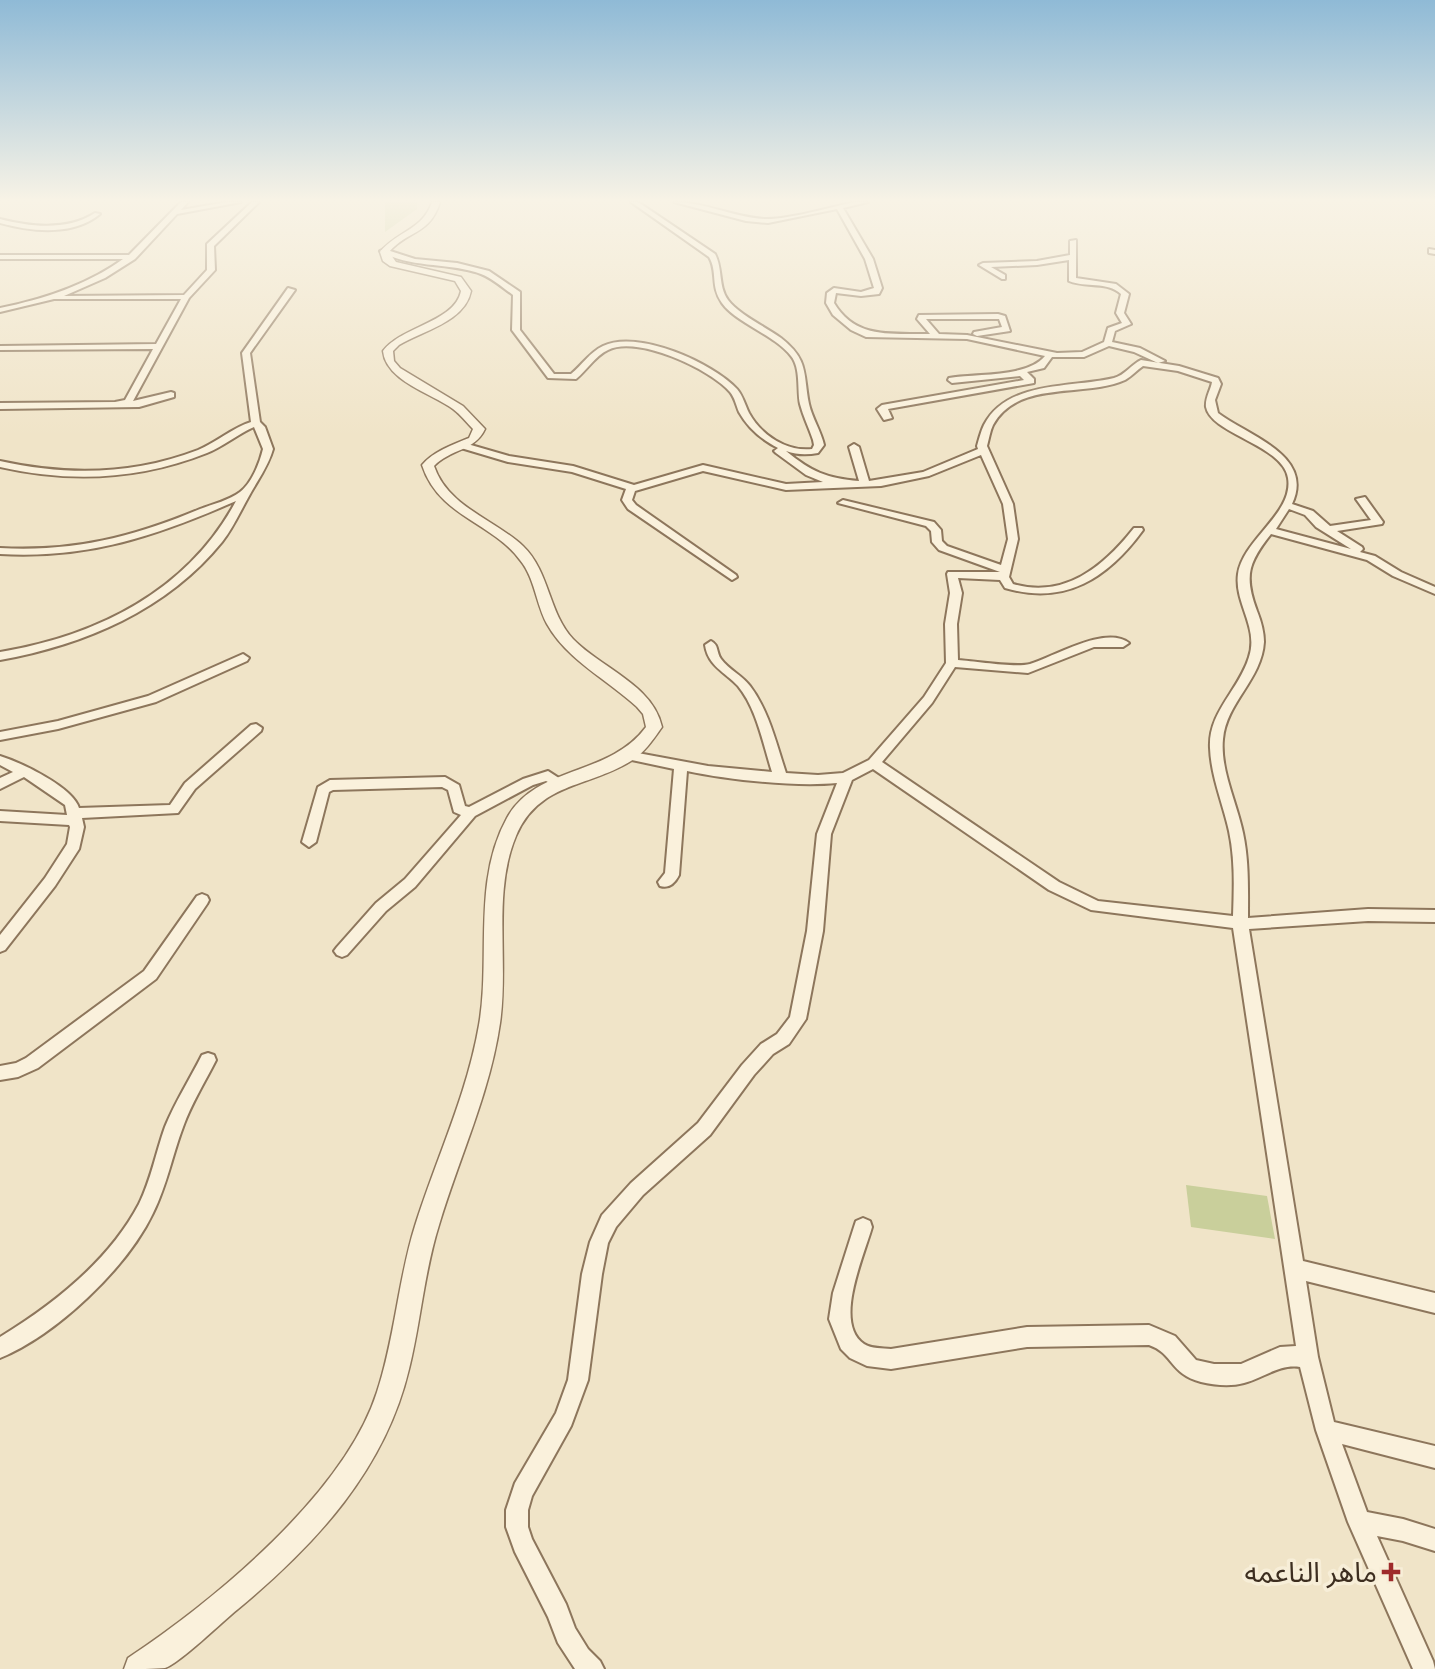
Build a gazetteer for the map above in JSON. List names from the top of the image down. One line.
{"places":{"health":["ماهر الناعمه"]}}
